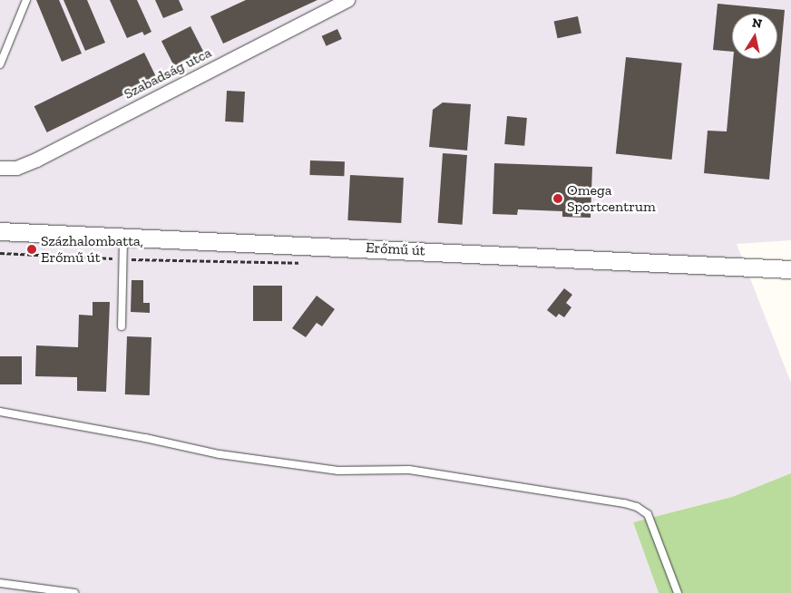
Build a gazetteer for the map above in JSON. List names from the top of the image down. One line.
{"streets":{"street":["Szabadság utca","Erőmű út"]},"places":["Omega Sportcentrum","Százhalombatta, Erőmű út"],"north":"top"}
